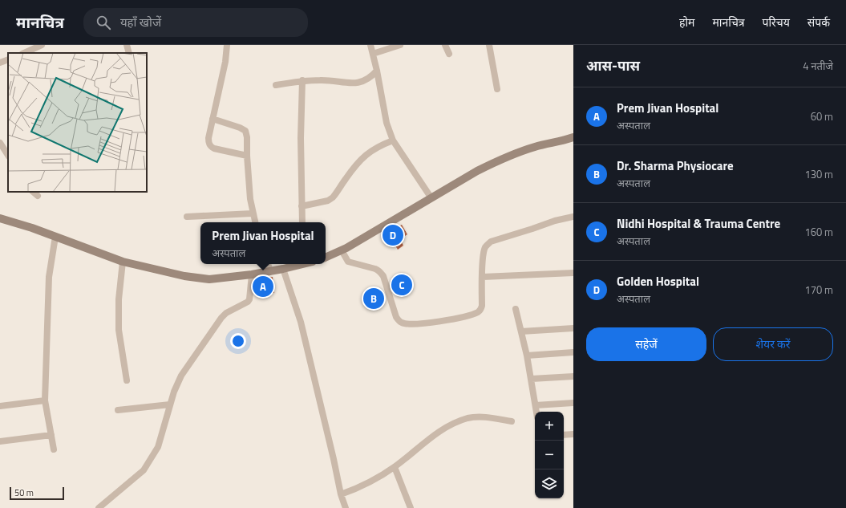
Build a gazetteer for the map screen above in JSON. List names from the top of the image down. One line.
{"scale_bar":"50 m","page":{"header":"मानचित्र","search":"यहाँ खोजें","nav":["होम","मानचित्र","परिचय","संपर्क"],"heading":["आस-पास","4 नतीजे"],"list":[{"mark":"A","name":"Prem Jivan Hospital","note":"अस्पताल","value":"60 m"},{"mark":"B","name":"Dr. Sharma Physiocare","note":"अस्पताल","value":"130 m"},{"mark":"C","name":"Nidhi Hospital & Trauma Centre","note":"अस्पताल","value":"160 m"},{"mark":"D","name":"Golden Hospital","note":"अस्पताल","value":"170 m"}],"popup":["Prem Jivan Hospital","अस्पताल"],"pins":["D","C","A","B"],"buttons":["सहेजें","शेयर करें"],"map_buttons":["+","−"],"scale":"50 m"}}
